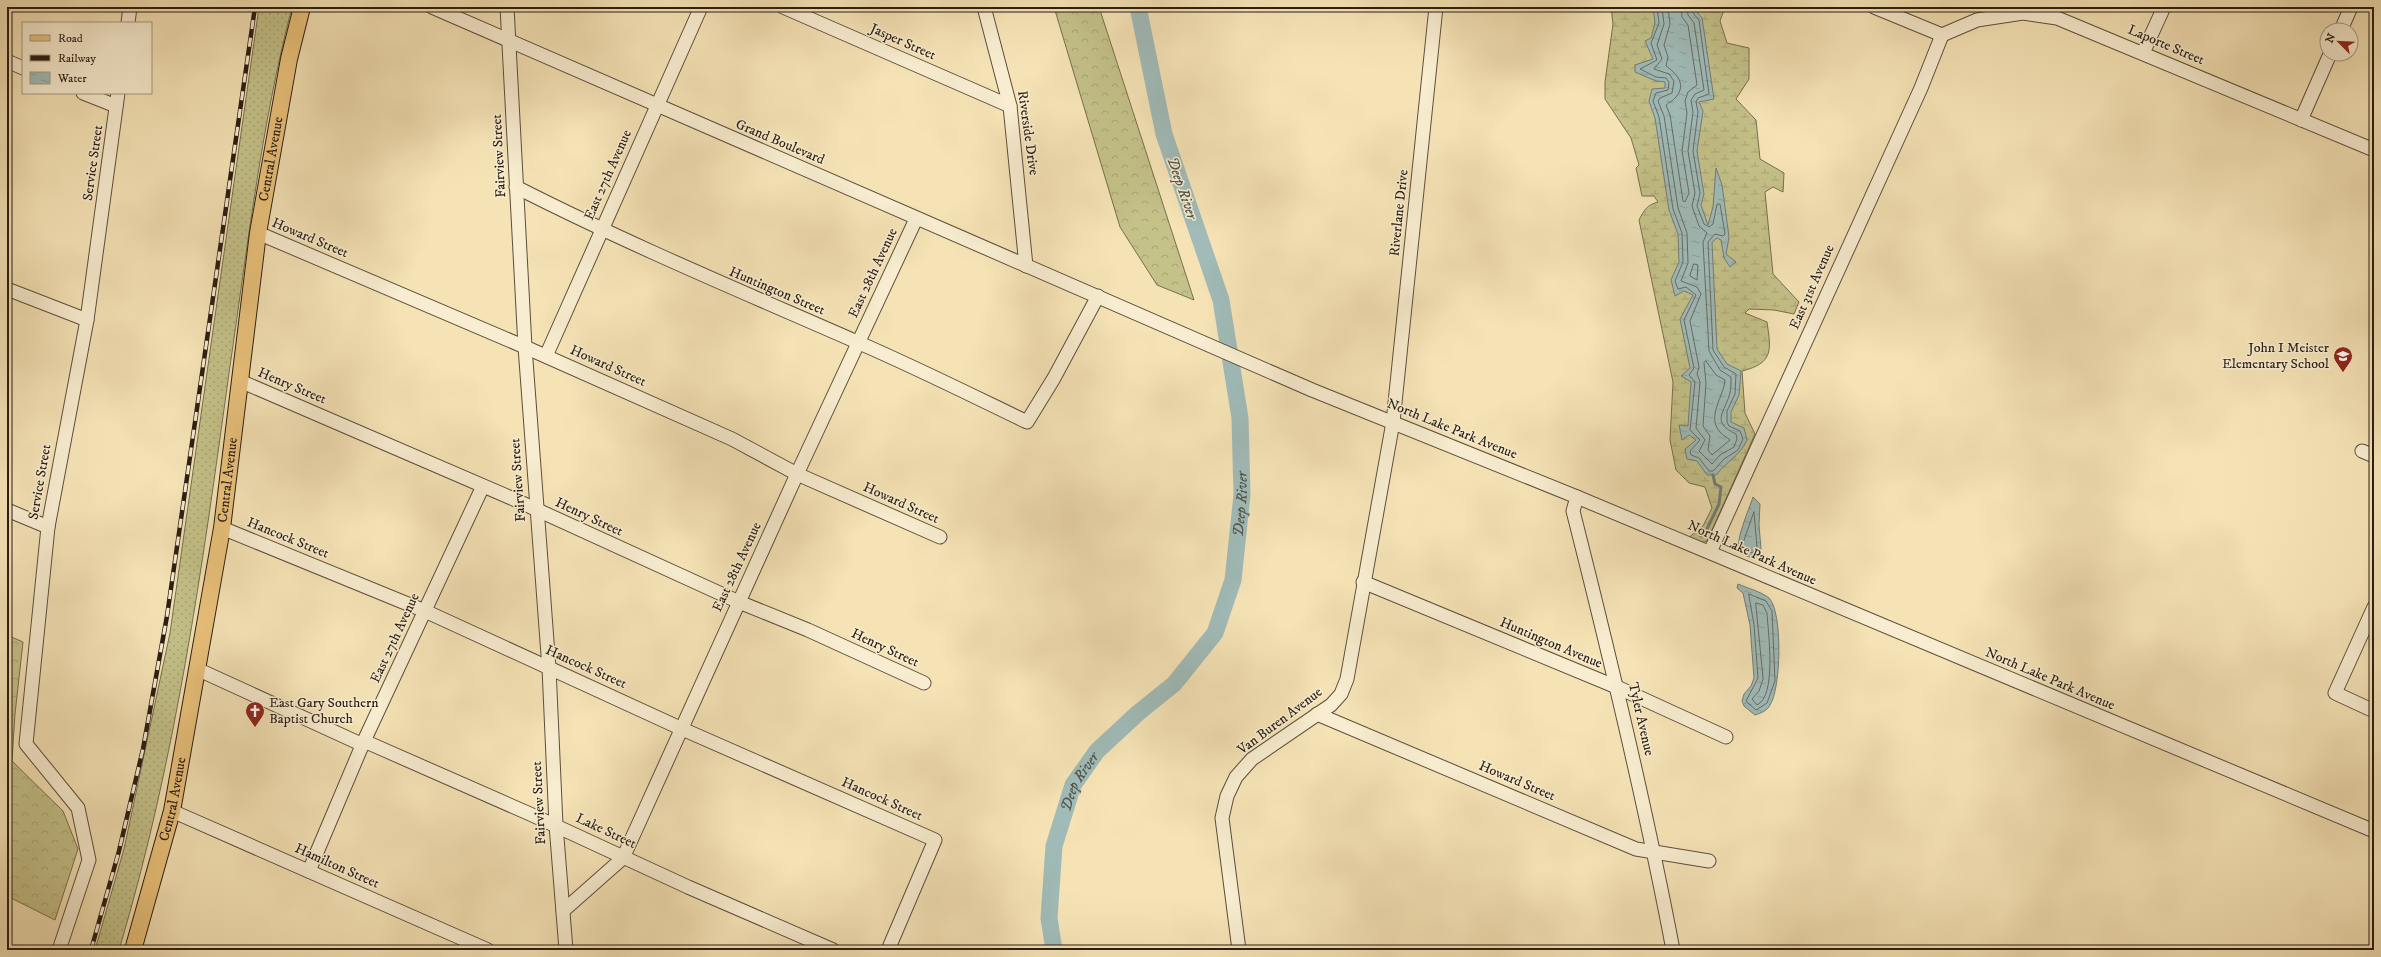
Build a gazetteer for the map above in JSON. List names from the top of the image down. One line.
{"streets":{"main road":["Central Avenue"],"street":["Jasper Street","Laporte Street","Riverside Drive","Grand Boulevard","Fairview Street","Service Street","East 27th Avenue","Riverlane Drive","Howard Street","East 28th Avenue","East 31st Avenue","Huntington Street","Henry Street","North Lake Park Avenue","Hancock Street","Huntington Avenue","Tyler Avenue","Van Buren Avenue","Lake Street","Hamilton Street"]},"crossings":[["Jasper Street","Riverside Drive"],["Laporte Street","East 31st Avenue"],["Riverside Drive","Grand Boulevard"],["Grand Boulevard","Fairview Street"],["Grand Boulevard","East 27th Avenue"],["Grand Boulevard","East 28th Avenue"],["Grand Boulevard","Huntington Street"],["Grand Boulevard","North Lake Park Avenue"],["Fairview Street","Howard Street"],["Fairview Street","East 28th Avenue"],["Fairview Street","Huntington Street"],["Fairview Street","Henry Street"],["Fairview Street","Hancock Street"],["Fairview Street","Lake Street"],["Central Avenue","Howard Street"],["Central Avenue","Henry Street"],["Central Avenue","Hancock Street"],["Central Avenue","Lake Street"],["Central Avenue","Hamilton Street"],["East 27th Avenue","Howard Street"],["East 27th Avenue","Huntington Street"],["East 27th Avenue","Henry Street"],["East 27th Avenue","Hancock Street"],["East 27th Avenue","Lake Street"],["East 27th Avenue","Hamilton Street"],["Riverlane Drive","North Lake Park Avenue"],["Riverlane Drive","Van Buren Avenue"],["Howard Street","East 28th Avenue"],["Howard Street","Tyler Avenue"],["Howard Street","Van Buren Avenue"],["East 28th Avenue","Huntington Street"],["East 28th Avenue","Henry Street"],["East 28th Avenue","Hancock Street"],["East 28th Avenue","Lake Street"],["East 31st Avenue","North Lake Park Avenue"],["North Lake Park Avenue","Tyler Avenue"],["North Lake Park Avenue","Van Buren Avenue"],["Huntington Avenue","Tyler Avenue"],["Huntington Avenue","Van Buren Avenue"]],"water":["Deep River"],"places":{"school or university":["John I Meister Elementary School"],"church":["East Gary Southern Baptist Church"]},"legend":["Road","Railway","Water"],"north":"top left"}
